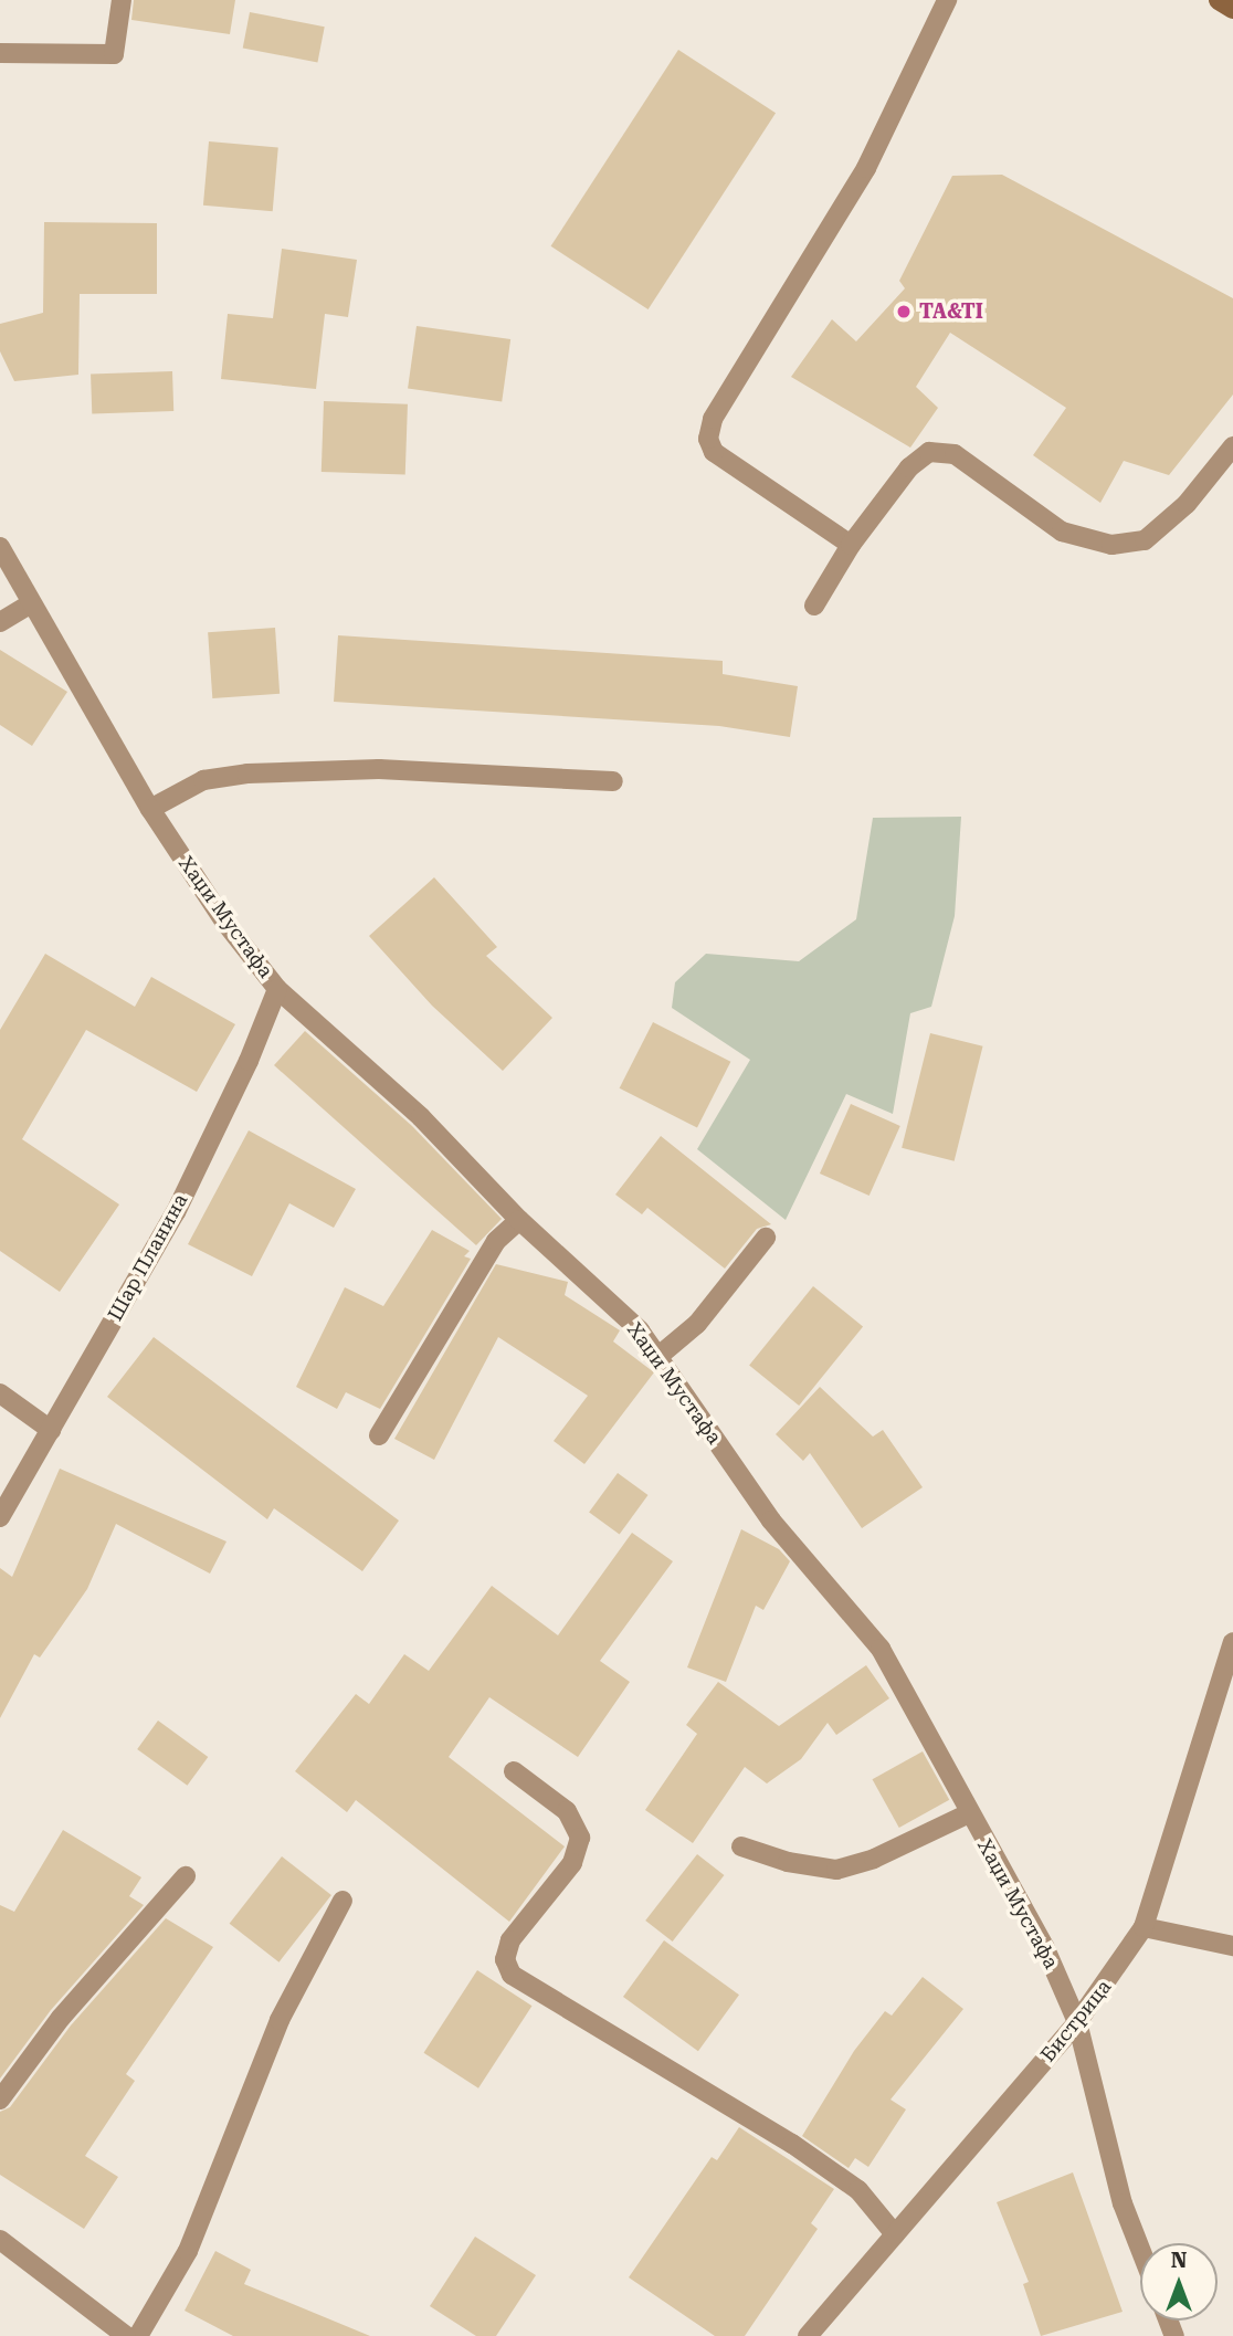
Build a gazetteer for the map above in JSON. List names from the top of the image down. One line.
{"streets":{"street":["Хаџи Мустафа","Шар Планина","Бистрица"]},"crossings":[["Хаџи Мустафа","Шар Планина"],["Хаџи Мустафа","Бистрица"]],"places":["TA&TI"],"north":"top"}
